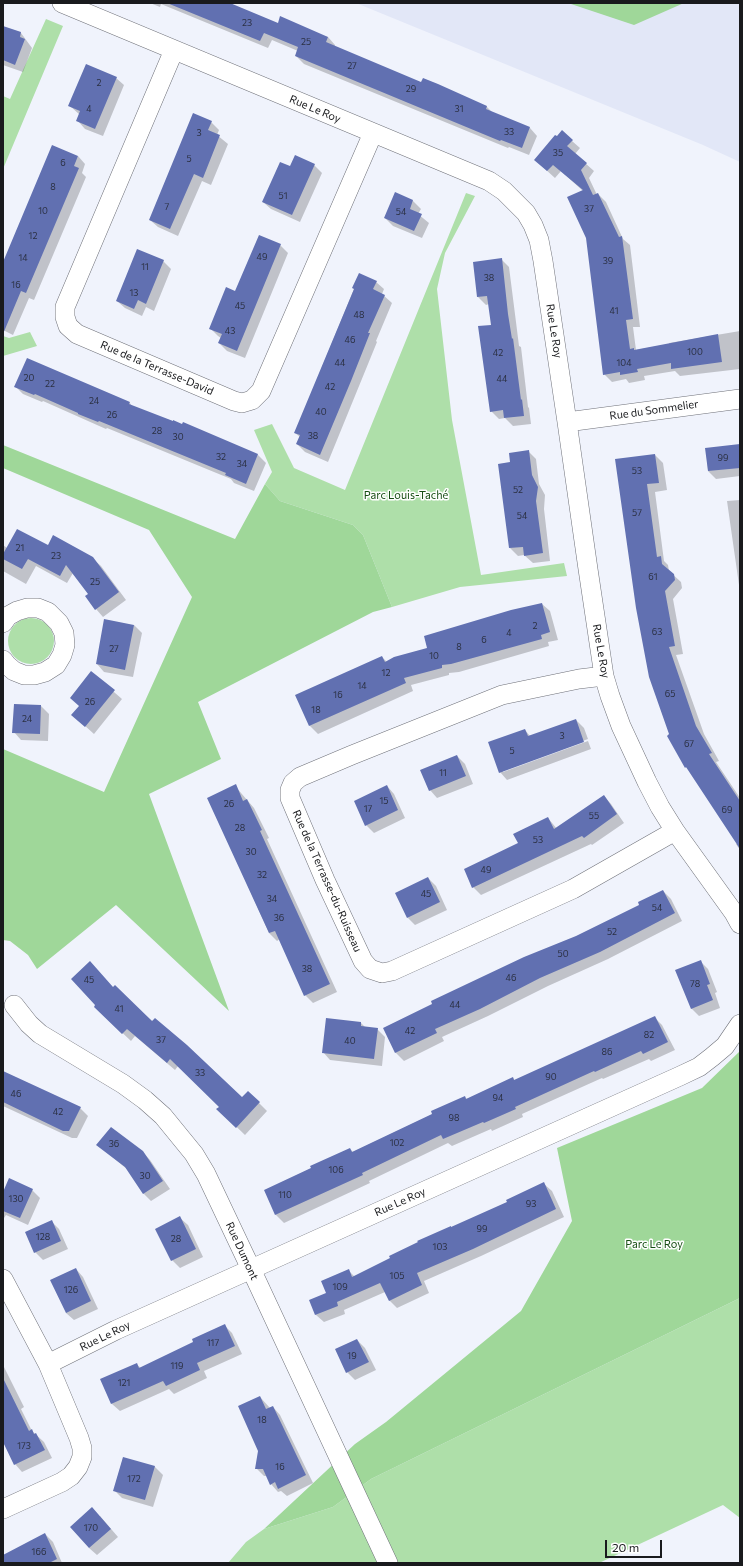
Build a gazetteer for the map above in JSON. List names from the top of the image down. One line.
{"streets":{"street":["Rue Le Roy","Rue de la Terrasse-David","Rue du Sommelier","Rue de la Terrasse-du-Ruisseau","Rue Dumont"]},"crossings":[["Rue Le Roy","Rue de la Terrasse-David"],["Rue Le Roy","Rue du Sommelier"],["Rue Le Roy","Rue de la Terrasse-du-Ruisseau"],["Rue Le Roy","Rue Dumont"]],"parks":["Parc Louis-Taché","Parc Le Roy"],"house_numbers":["23","25","27","2","29","4","31","33","3","35","5","6","8","51","7","37","10","54","12","49","14","39","11","38","16","13","45","41","48","43","46","100","42","44","104","20","44","22","42","24","40","26","28","38","30","32","99","34","53","52","57","54","21","23","61","25","2","63","4","6","8","27","10","12","14","65","16","26","18","24","3","67","5","11","15","26","17","69","55","28","53","30","49","32","45","34","54","36","52","50","38","46","45","78","44","41","42","82","37","40","86","33","90","46","94","42","98","102","36","106","30","110","130","93","99","128","28","103","105","109","126","117","19","119","121","18","173","16","172","170","166"],"scale_bar":"20 m"}
